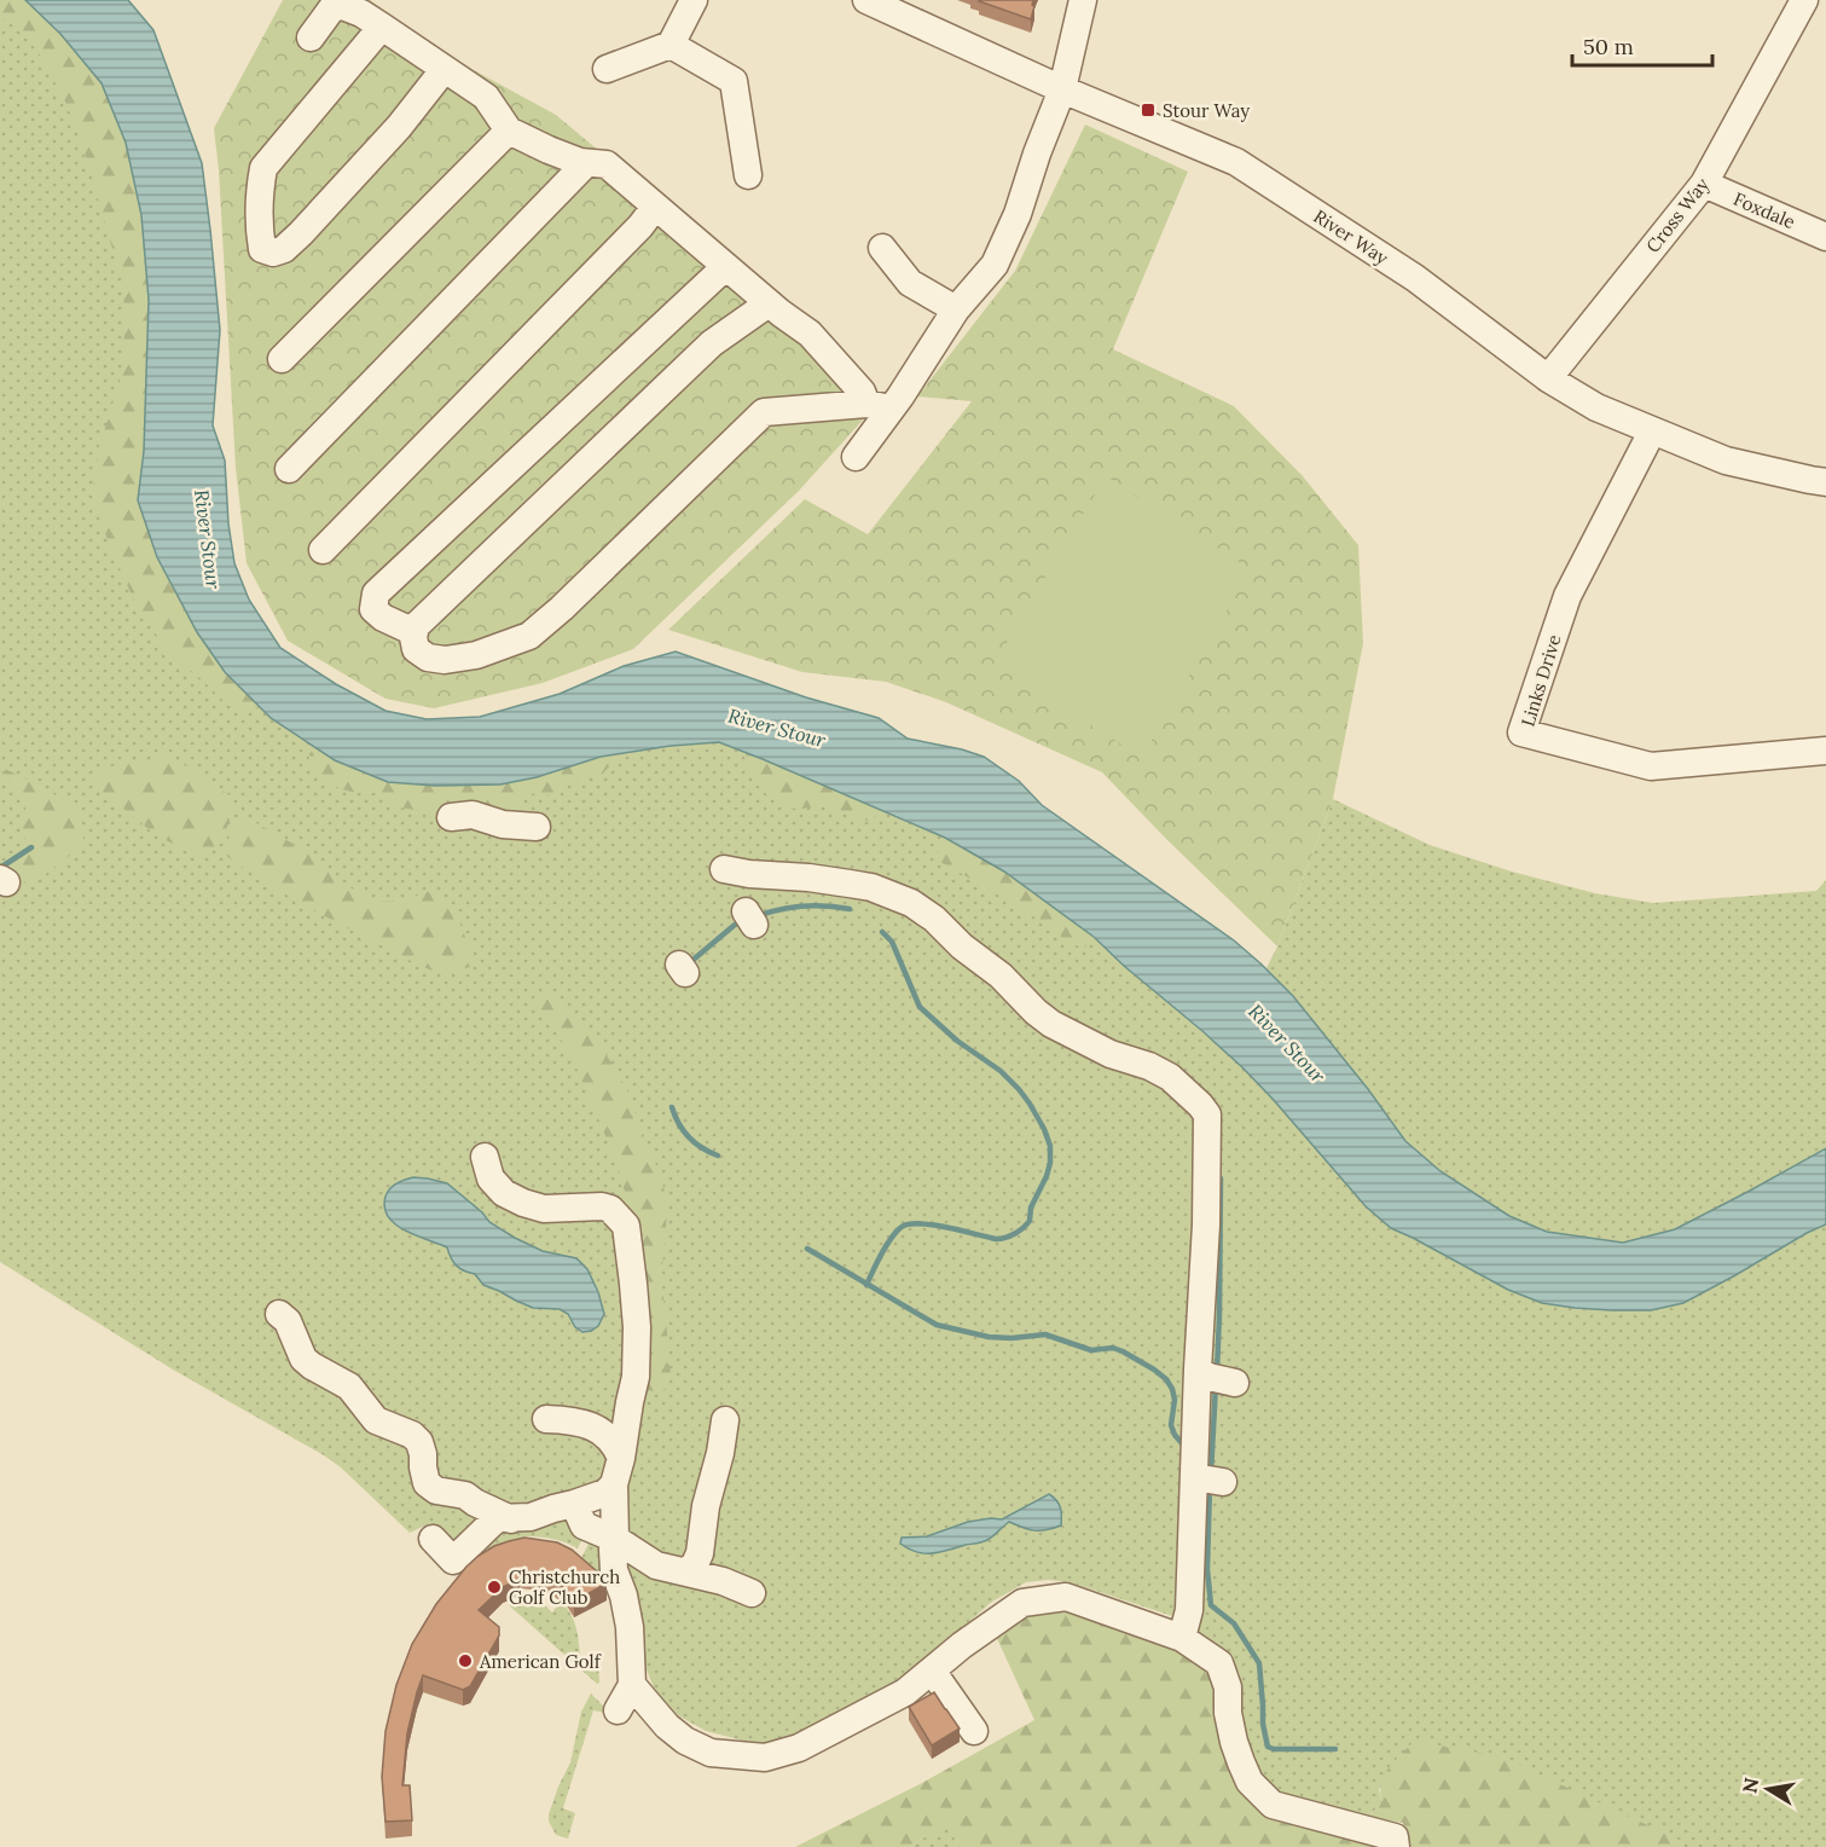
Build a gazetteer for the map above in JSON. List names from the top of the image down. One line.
{"streets":{"street":["Foxdale","Cross Way","River Way","Links Drive"]},"crossings":[["Foxdale","Cross Way"],["Cross Way","River Way"],["River Way","Links Drive"]],"water":["River Stour"],"places":{"transit":["Stour Way"],"other":["Christchurch Golf Club","American Golf"]},"scale_bar":"50 m","north":"left"}
